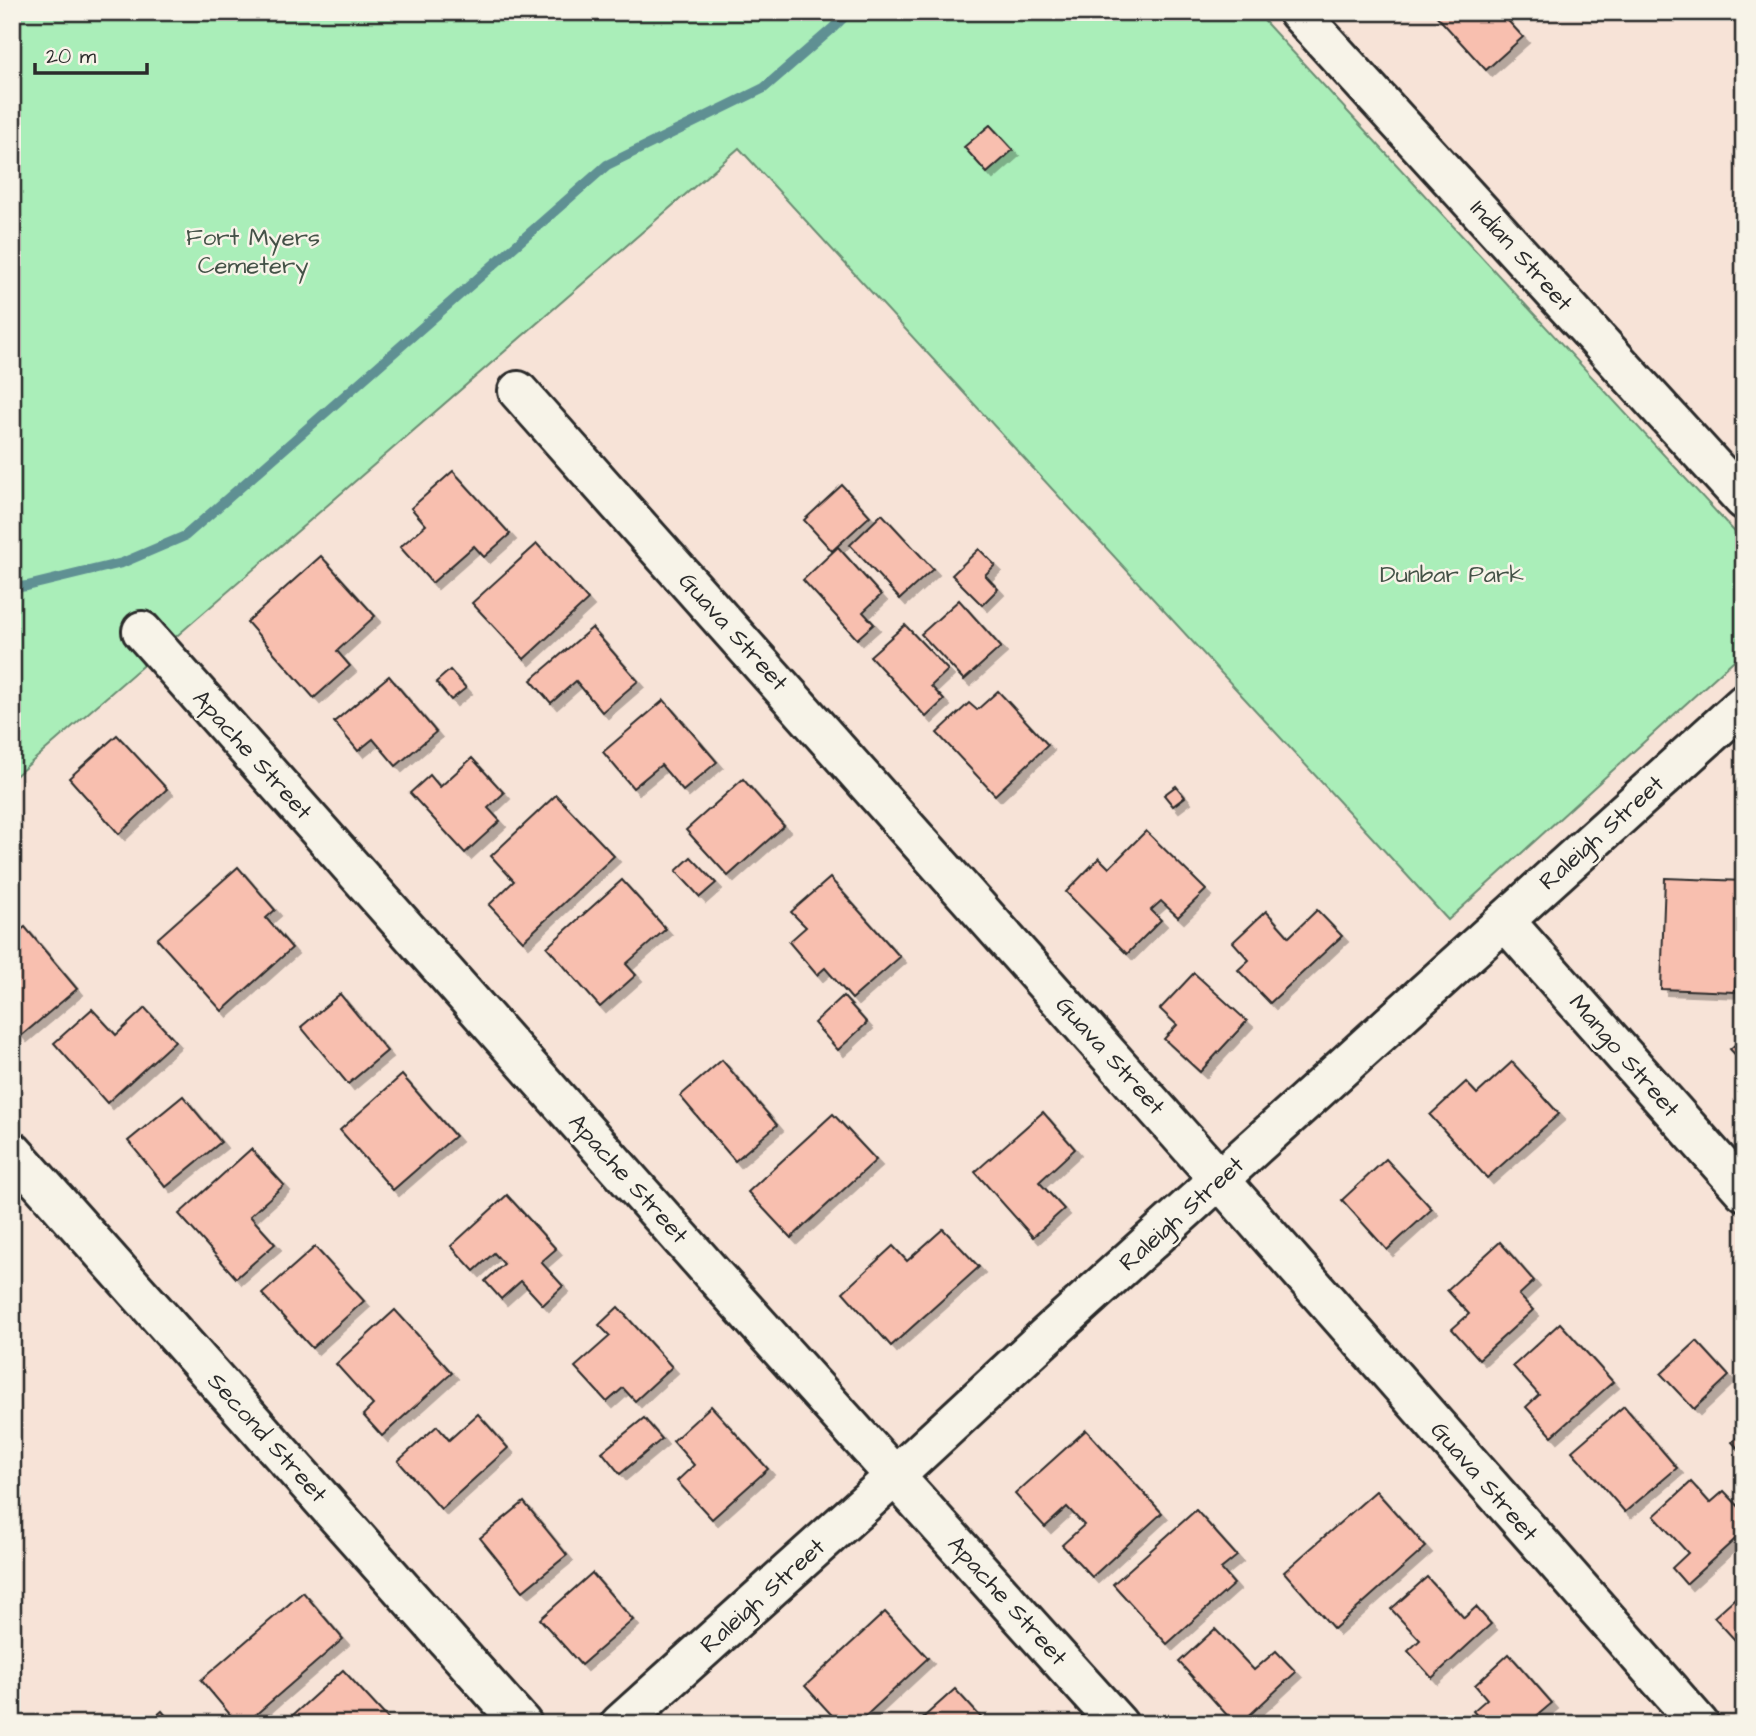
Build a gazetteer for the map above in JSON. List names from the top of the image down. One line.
{"streets":{"street":["Indian Street","Guava Street","Apache Street","Raleigh Street","Mango Street","Second Street"]},"crossings":[["Guava Street","Raleigh Street"],["Apache Street","Raleigh Street"],["Raleigh Street","Mango Street"]],"parks":["Fort Myers Cemetery","Dunbar Park"],"scale_bar":"20 m"}
